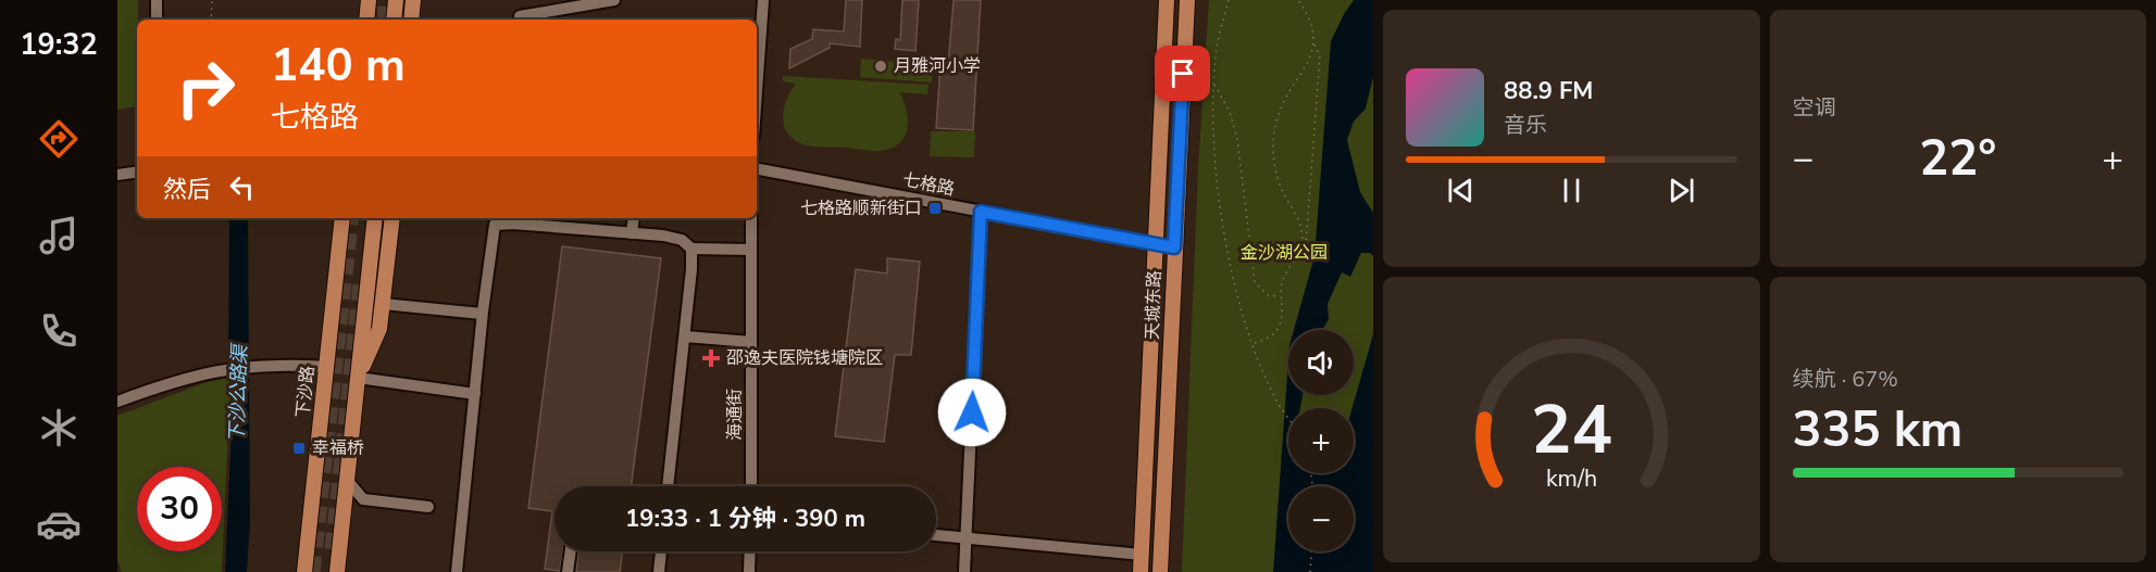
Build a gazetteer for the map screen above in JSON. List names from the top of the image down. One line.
{"streets":{"main road":["天城东路","下沙路"],"street":["七格路","海通街"]},"crossings":[["七格路","天城东路"]],"water":["下沙公路渠"],"parks":["金沙湖公园"],"places":{"other":["月雅河小学"],"transit":["七格路顺新街口","幸福桥"],"health":["邵逸夫医院钱塘院区"]},"page":{"tabs":"19:32","tile":["空调",["续航 · 67%","335 km"]],"turn":["140 m","七格路"],"song":["88.9 FM","音乐"],"heat":["−","22°","+"],"then":"然后","map_buttons":["+","−"],"limit":"30","trip":"19:33 · 1 分钟 · 390 m","gauge":["24","km/h"]}}
